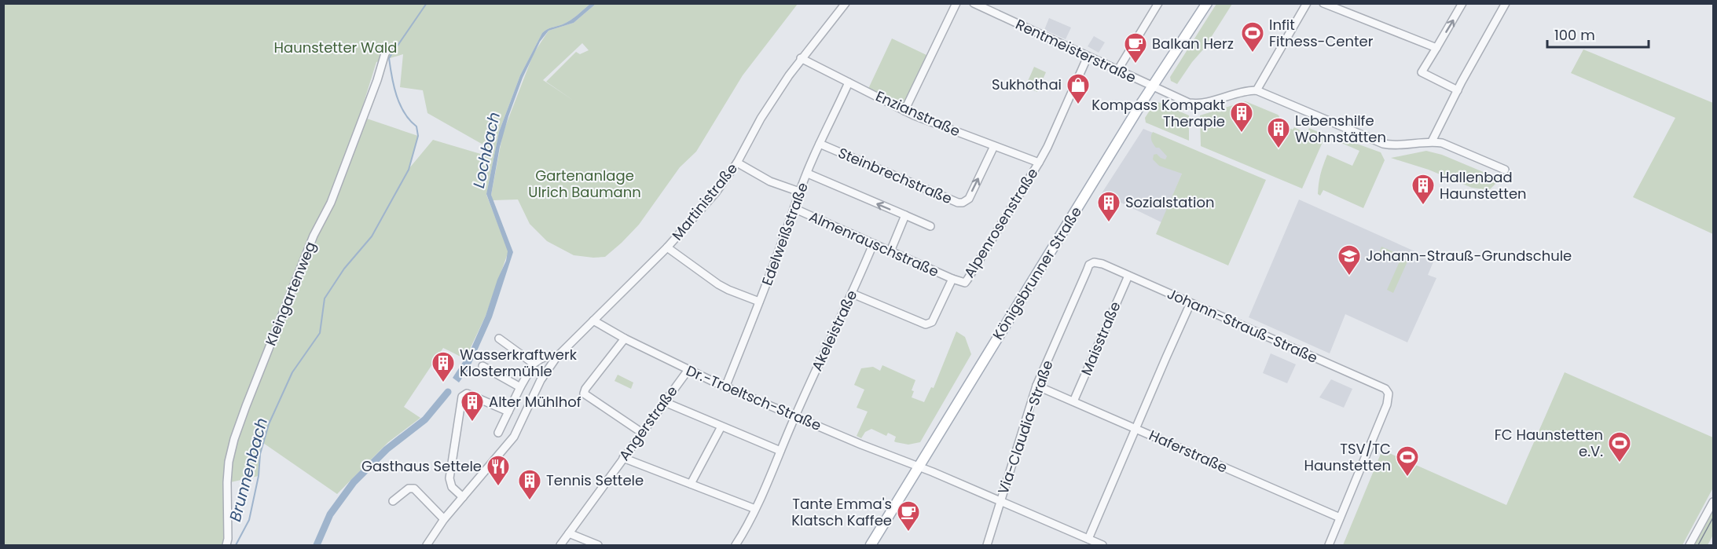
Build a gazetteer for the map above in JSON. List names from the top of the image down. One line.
{"streets":{"main road":["Königsbrunner Straße"],"street":["Rentmeisterstraße","Enzianstraße","Steinbrechstraße","Martinistraße","Alpenrosenstraße","Edelweißstraße","Almenrauschstraße","Kleingartenweg","Johann-Strauß-Straße","Akeleistraße","Maisstraße","Dr.-Troeltsch-Straße","Angerstraße","Via-Claudia-Straße","Haferstraße"]},"crossings":[["Rentmeisterstraße","Alpenrosenstraße"],["Rentmeisterstraße","Königsbrunner Straße"],["Enzianstraße","Steinbrechstraße"],["Enzianstraße","Martinistraße"],["Enzianstraße","Alpenrosenstraße"],["Enzianstraße","Edelweißstraße"],["Steinbrechstraße","Edelweißstraße"],["Martinistraße","Almenrauschstraße"],["Martinistraße","Dr.-Troeltsch-Straße"],["Alpenrosenstraße","Almenrauschstraße"],["Alpenrosenstraße","Akeleistraße"],["Edelweißstraße","Almenrauschstraße"],["Edelweißstraße","Dr.-Troeltsch-Straße"],["Almenrauschstraße","Akeleistraße"],["Königsbrunner Straße","Dr.-Troeltsch-Straße"],["Johann-Strauß-Straße","Maisstraße"],["Johann-Strauß-Straße","Via-Claudia-Straße"],["Johann-Strauß-Straße","Haferstraße"],["Akeleistraße","Dr.-Troeltsch-Straße"],["Maisstraße","Haferstraße"],["Dr.-Troeltsch-Straße","Angerstraße"],["Dr.-Troeltsch-Straße","Via-Claudia-Straße"],["Via-Claudia-Straße","Haferstraße"]],"water":["Lochbach","Brunnenbach"],"parks":["Haunstetter Wald","Gartenanlage Ulrich Baumann"],"places":{"sports":["Infit Fitness-Center","FC Haunstetten e.V.","TSV/TC Haunstetten"],"cafe":["Balkan Herz","Tante Emma's Klatsch Kaffee"],"shop":["Sukhothai"],"building":["Kompass Kompakt Therapie","Lebenshilfe Wohnstätten","Hallenbad Haunstetten","Sozialstation","Wasserkraftwerk Klostermühle","Alter Mühlhof","Tennis Settele"],"school or university":["Johann-Strauß-Grundschule"],"restaurant":["Gasthaus Settele"]},"scale_bar":"100 m"}
